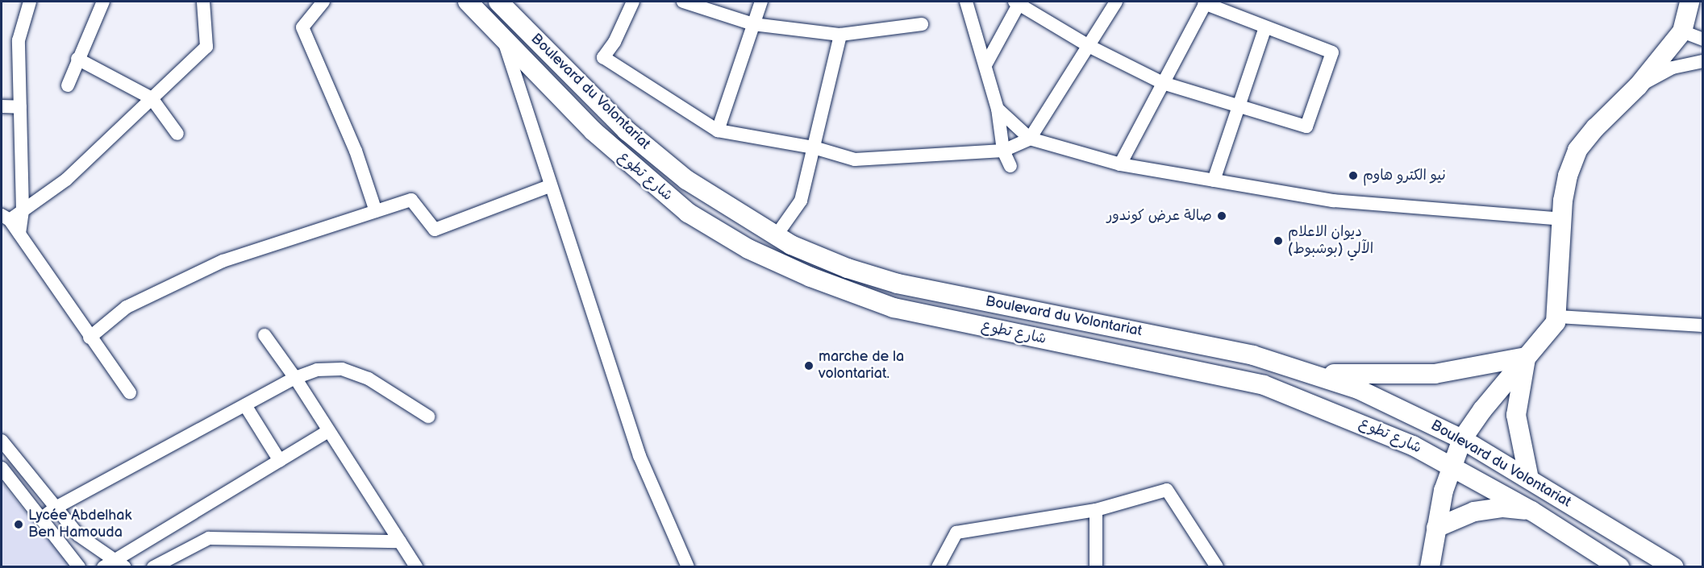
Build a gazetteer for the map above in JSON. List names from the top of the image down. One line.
{"streets":{"main road":["Boulevard du Volontariat","شارع تطوع"]},"places":["نيو الكترو هاوم","صالة عرض كوندور","ديوان الاعلام الآلي (بوشبوط)","marche de la volontariat.","Lycée Abdelhak Ben Hamouda"]}
